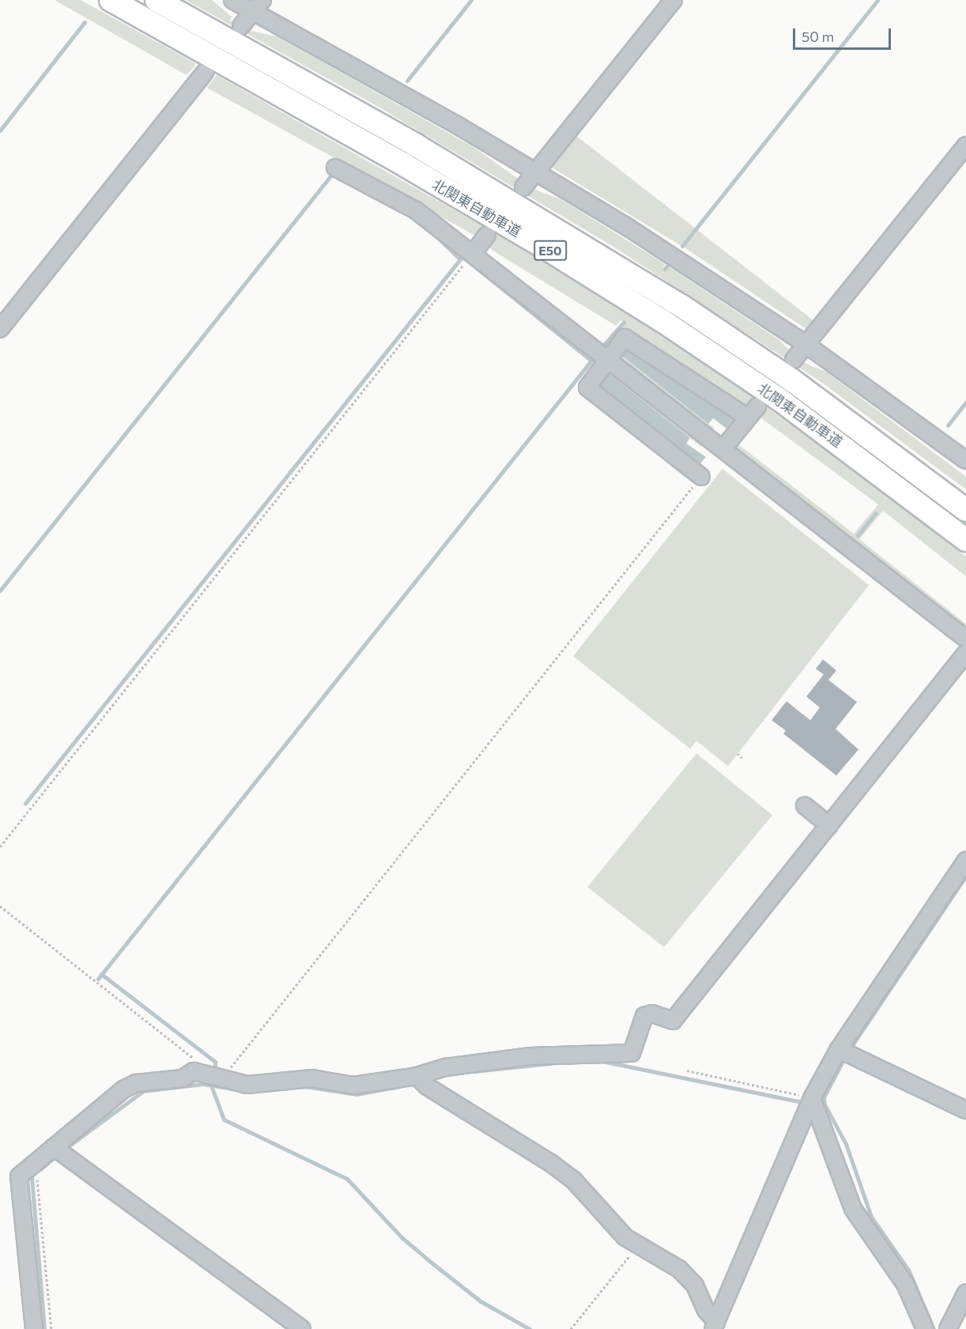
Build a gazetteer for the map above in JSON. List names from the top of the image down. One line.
{"streets":{"highway":["北関東自動車道","E50"]},"scale_bar":"50 m"}
